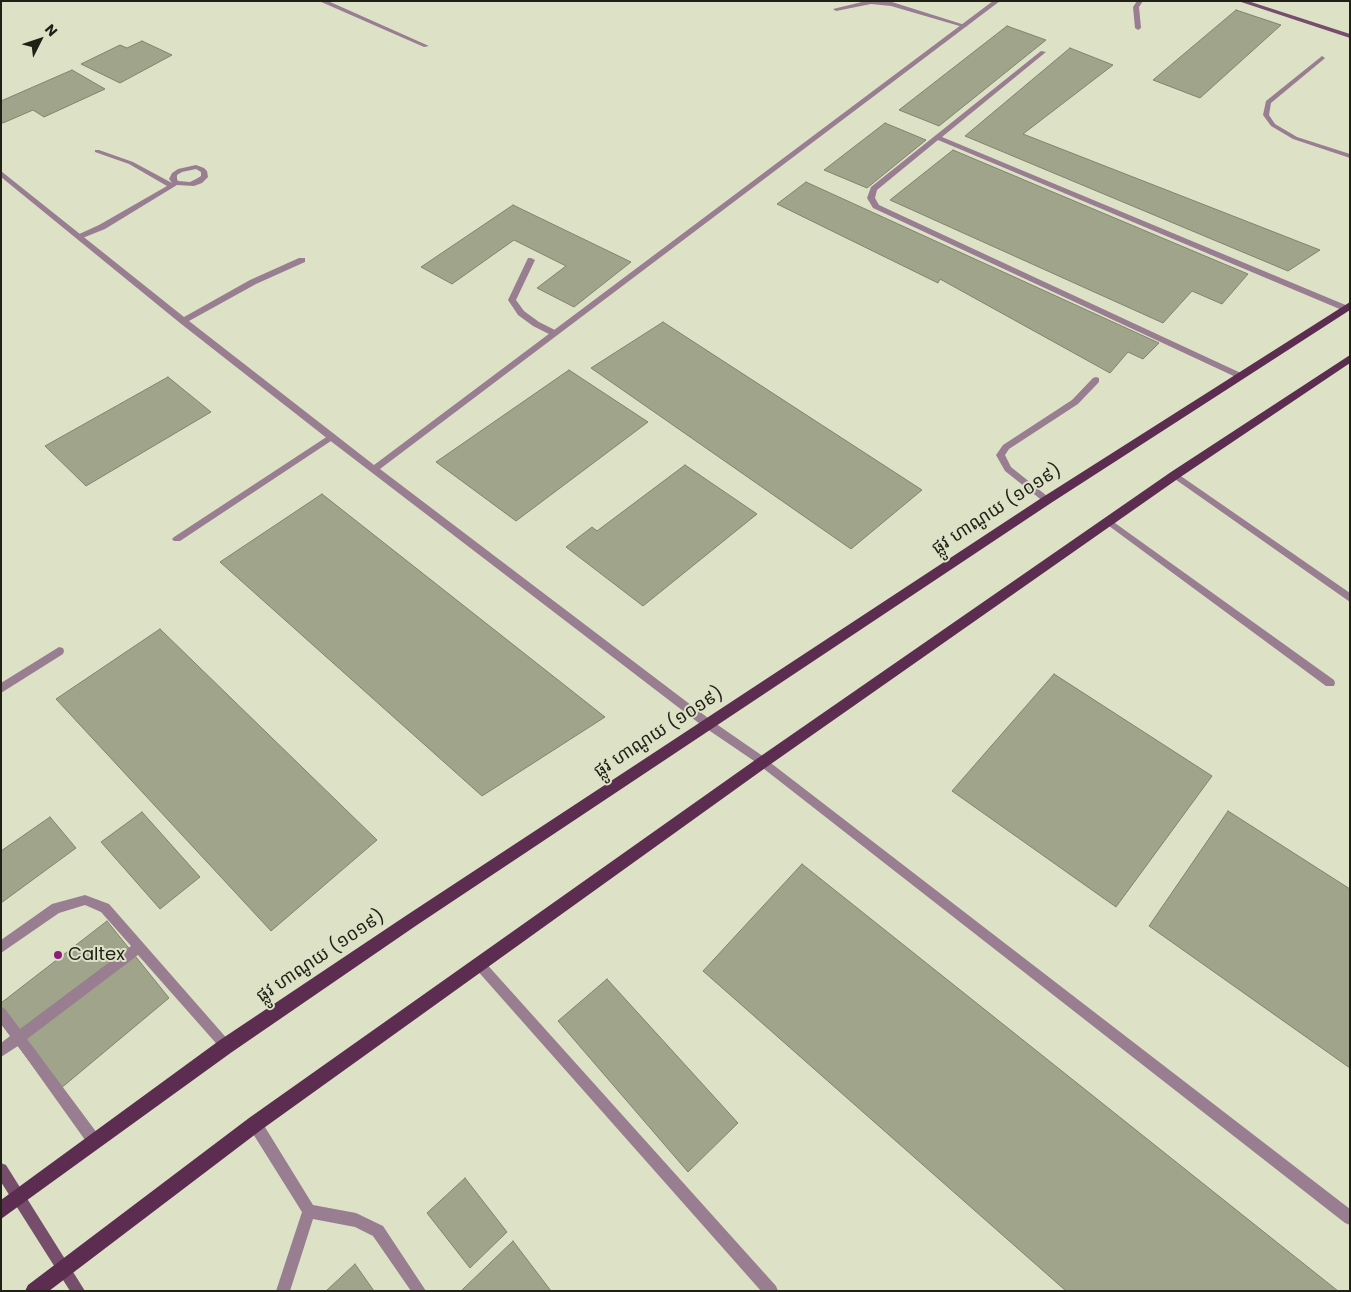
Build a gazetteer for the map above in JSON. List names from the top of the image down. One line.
{"streets":{"main road":["ផ្លូវ ហាណូយ (១០១៩)"]},"places":["Caltex"],"north":"top right"}
